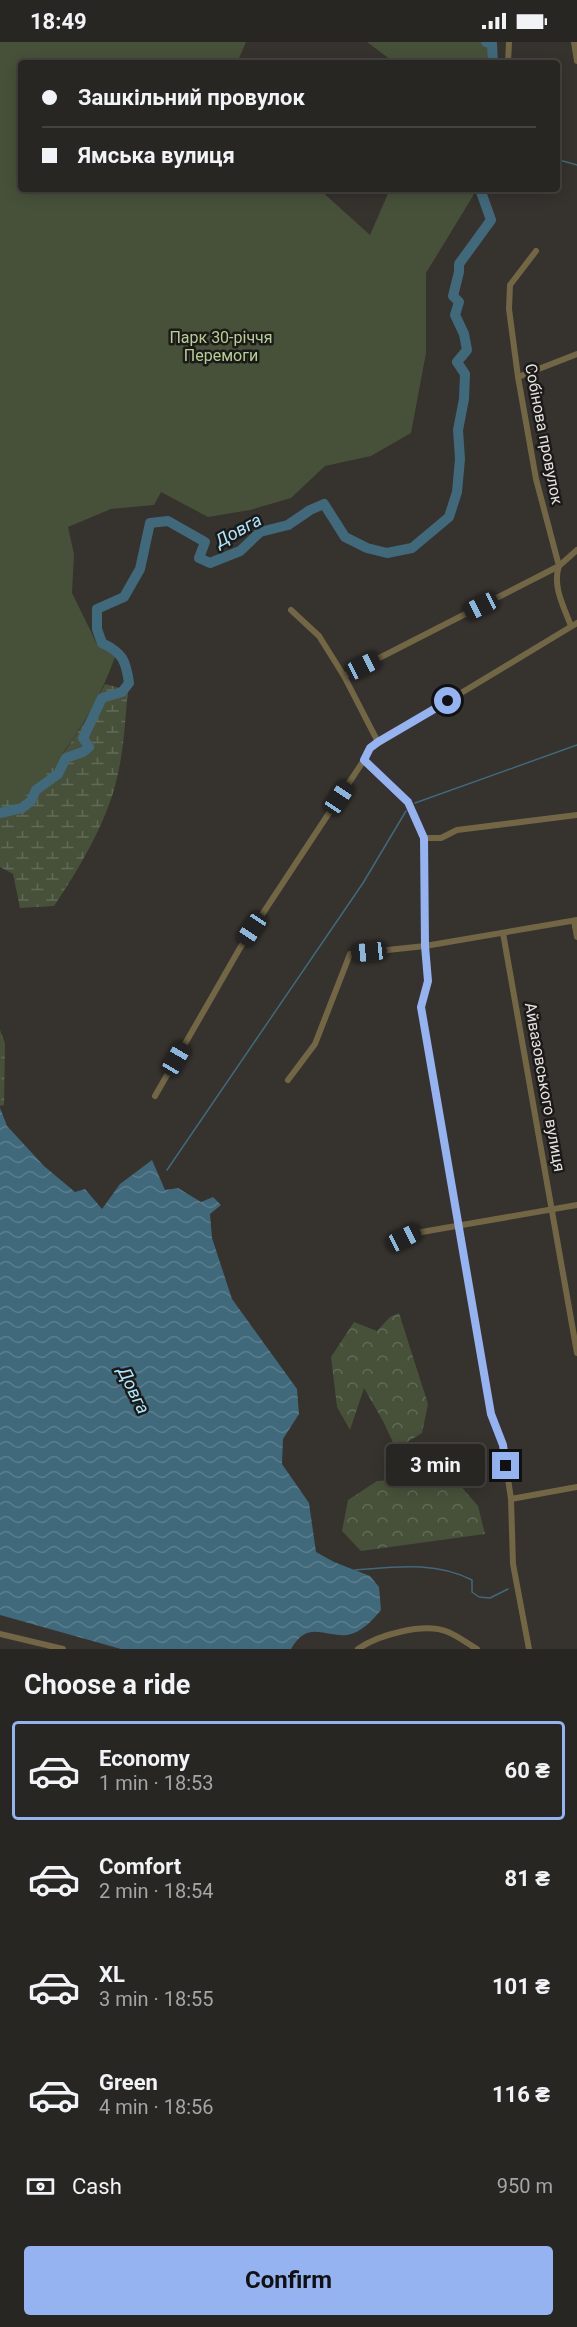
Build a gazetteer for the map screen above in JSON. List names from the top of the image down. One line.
{"streets":{"street":["Собінова провулок","Айвазовського вулиця"]},"water":["Довга"],"parks":["Парк 30-річчя Перемоги"],"page":{"status":"18:49","banner":["Зашкільний провулок","Ямська вулиця"],"bubble":"3 min","heading":"Choose a ride","list":[{"name":"Economy","note":"1 min · 18:53","value":"60 ₴"},{"name":"Comfort","note":"2 min · 18:54","value":"81 ₴"},{"name":"XL","note":"3 min · 18:55","value":"101 ₴"},{"name":"Green","note":"4 min · 18:56","value":"116 ₴"}],"pay":["Cash","950 m"],"buttons":"Confirm"}}
